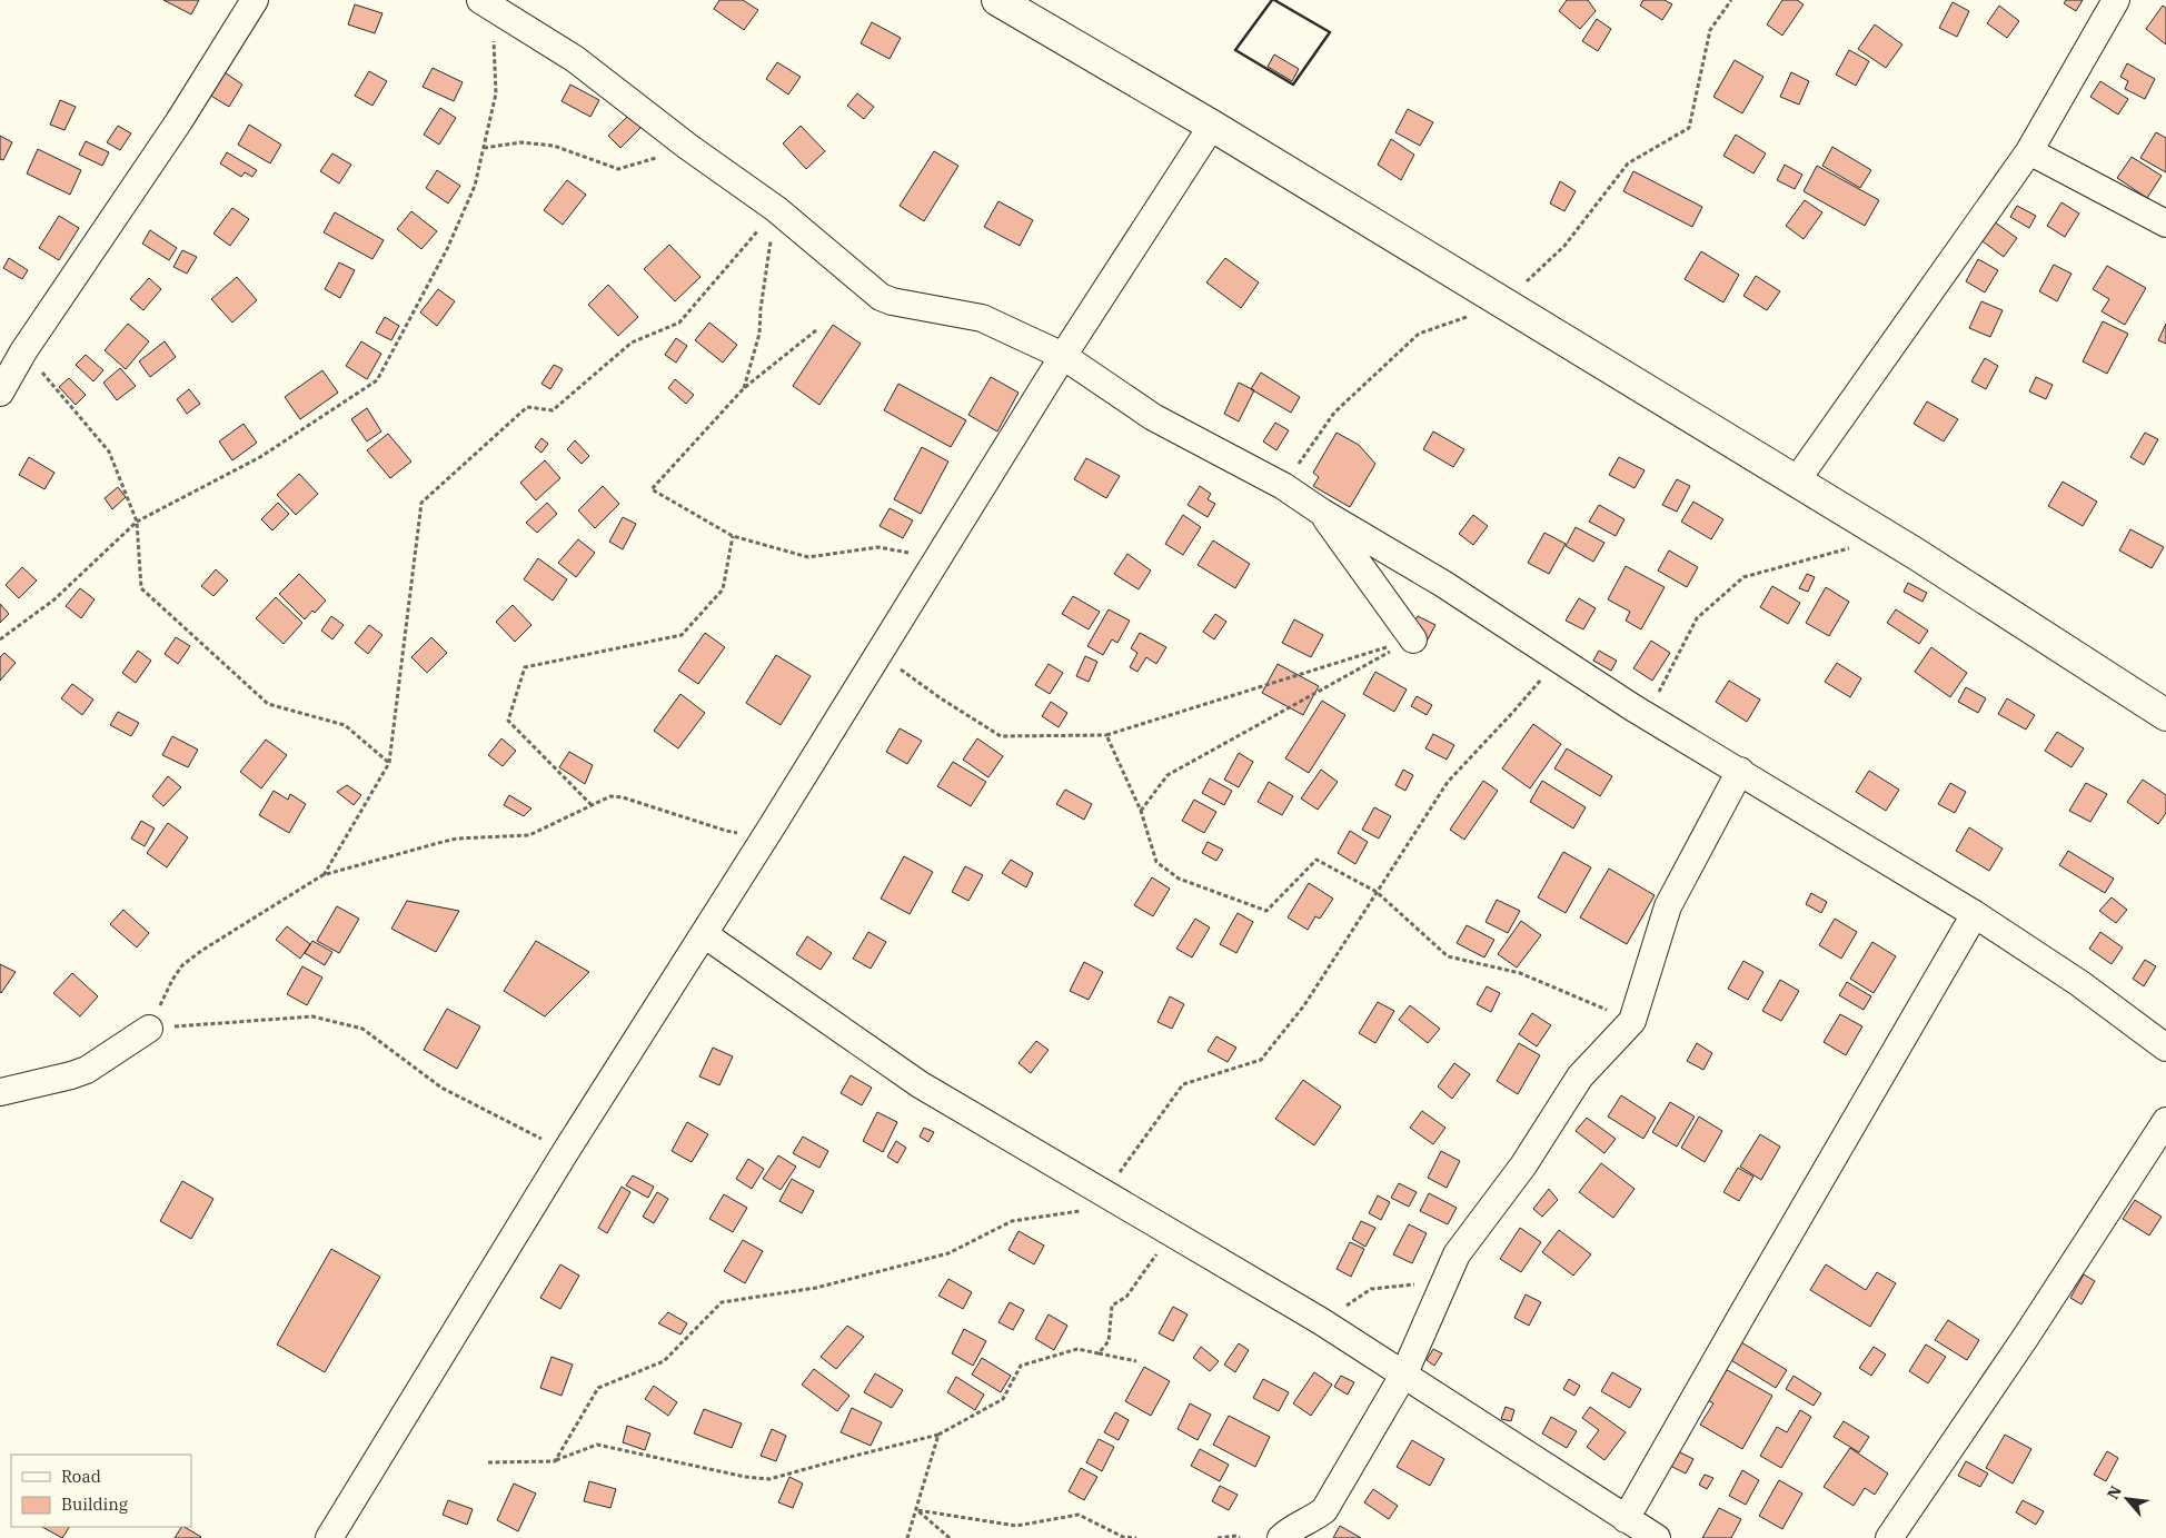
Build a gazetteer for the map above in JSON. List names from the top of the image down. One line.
{"legend":["Road","Building"],"north":"top left"}
